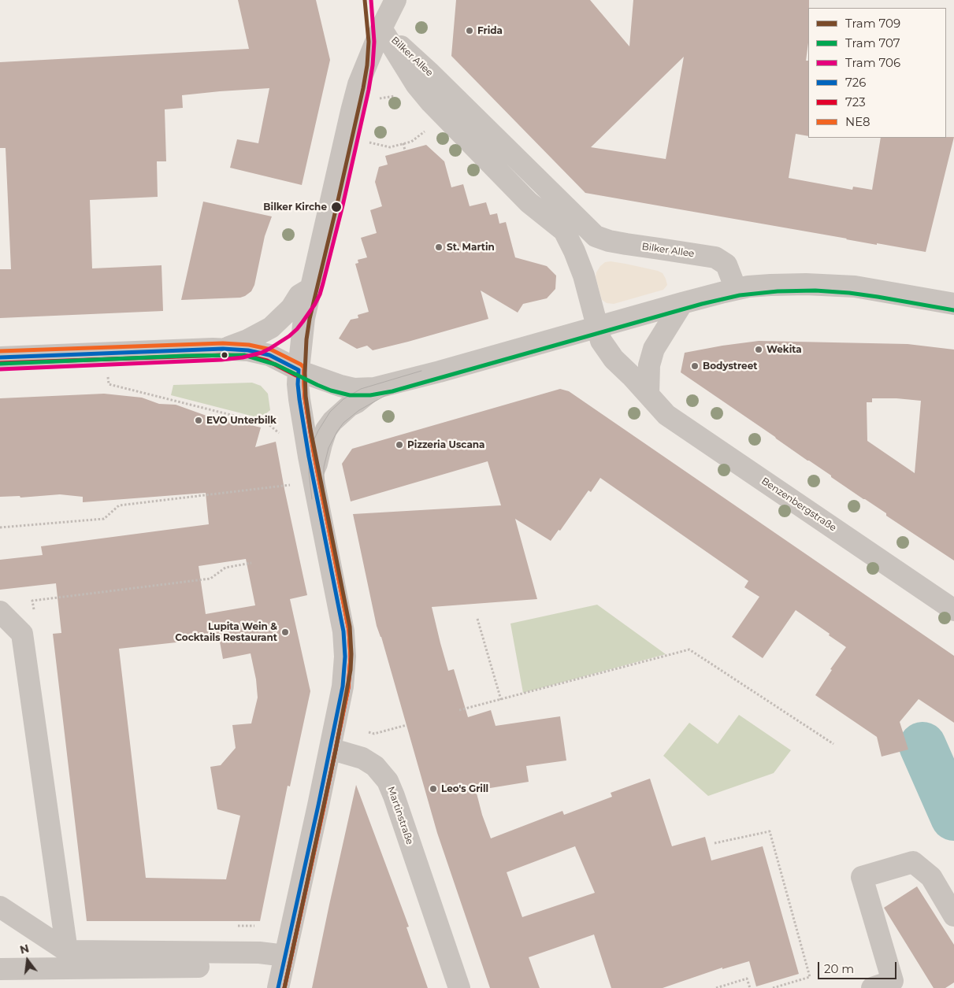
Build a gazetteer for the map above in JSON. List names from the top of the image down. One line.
{"streets":{"street":["Bilker Allee","Benzenbergstraße","Martinstraße"]},"crossings":[["Bilker Allee","Benzenbergstraße"]],"places":["Frida","Bilker Kirche","St. Martin","Wekita","Bodystreet","EVO Unterbilk","Pizzeria Uscana","Lupita Wein & Cocktails Restaurant","Leo's Grill"],"lines":["tram line 709","tram line 706","tram line 707","transit line NE8","transit line 726","transit line 723"],"legend":["Tram 709","Tram 707","Tram 706","726","723","NE8"],"scale_bar":"20 m","north":"top"}
